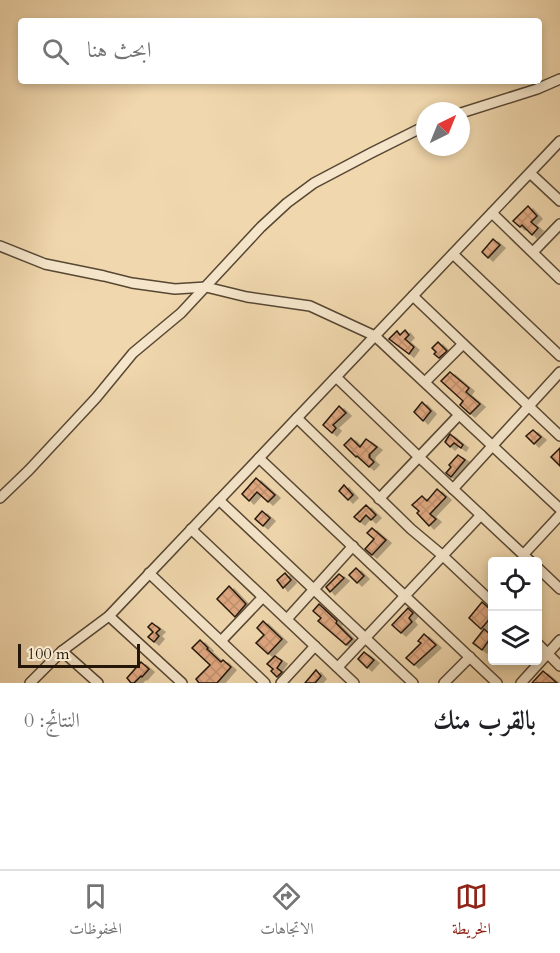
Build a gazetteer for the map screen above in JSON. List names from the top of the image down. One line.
{"scale_bar":"100 m","north":"top right","page":{"search":"ابحث هنا","scale":"100 m","heading":["بالقرب منك","النتائج: 0"],"nav":["الخريطة","الاتجاهات","المحفوظات"]}}
